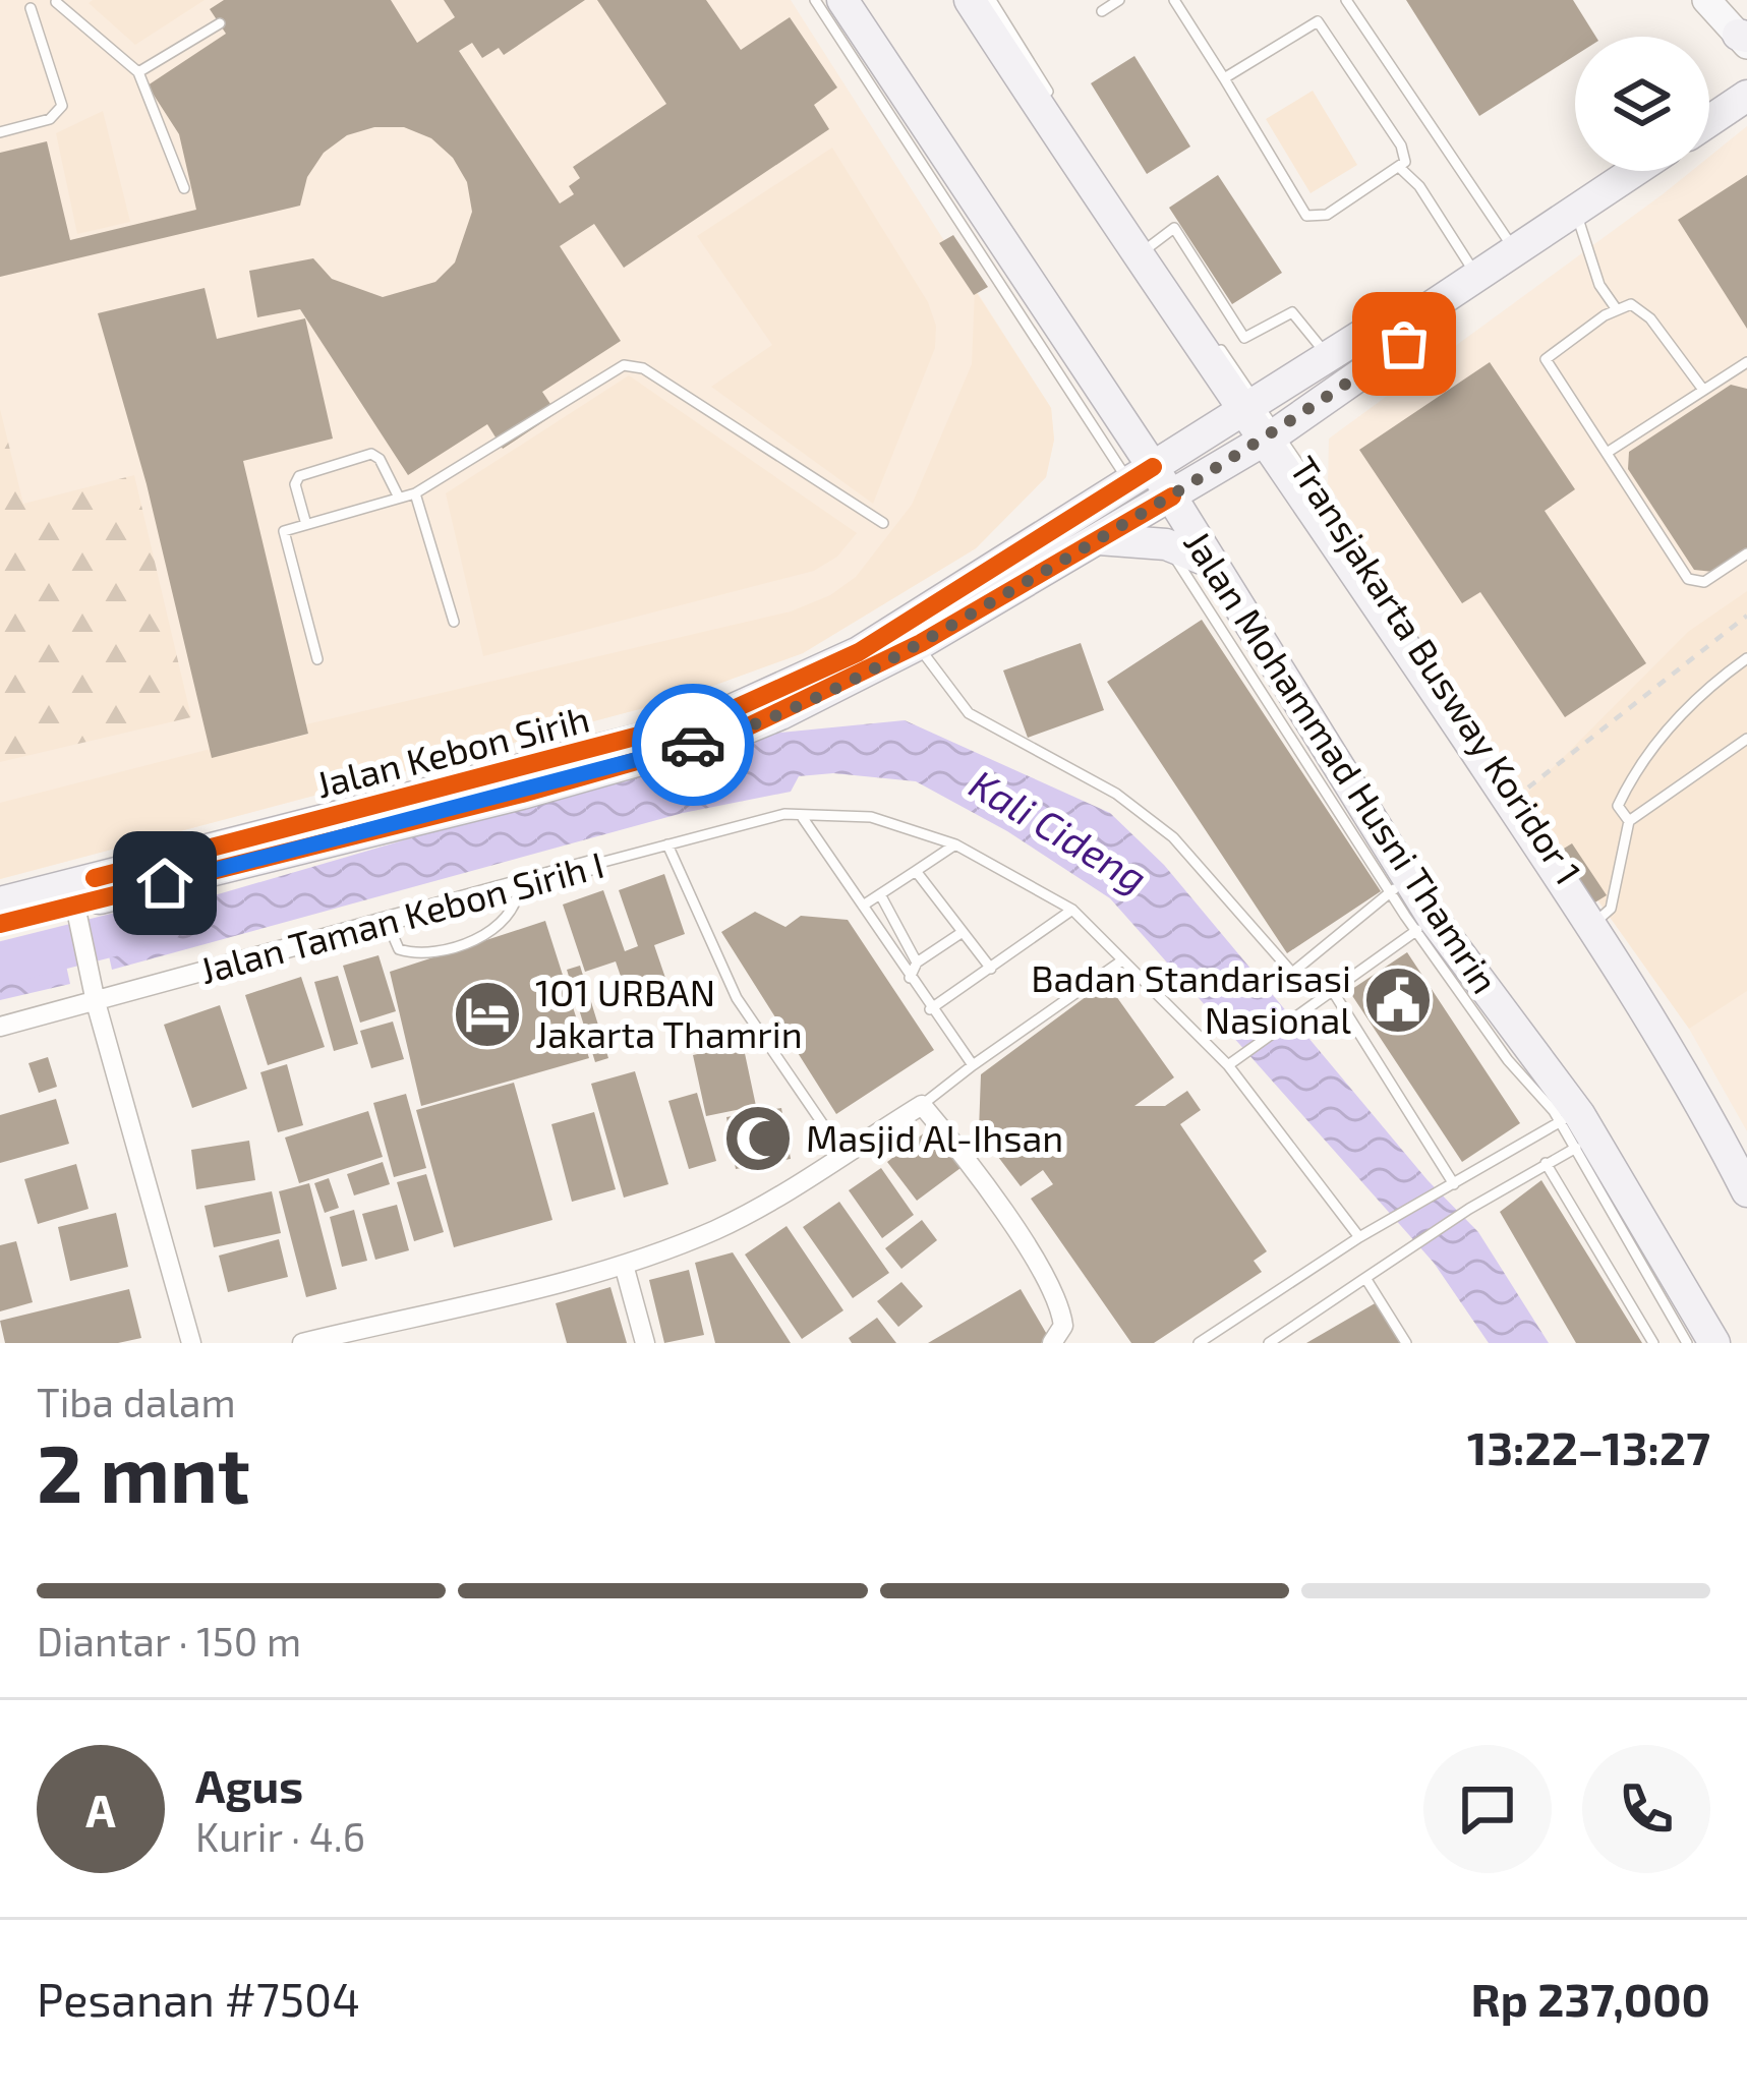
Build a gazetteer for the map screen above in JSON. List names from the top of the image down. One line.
{"streets":{"main road":["Jalan Kebon Sirih","Jalan Mohammad Husni Thamrin"],"street":["Jalan Taman Kebon Sirih I"],"lane":["Transjakarta Busway Koridor 1"]},"crossings":[["Transjakarta Busway Koridor 1","Jalan Kebon Sirih"],["Jalan Kebon Sirih","Jalan Mohammad Husni Thamrin"]],"water":["Kali Cideng"],"places":{"public building":["Badan Standarisasi Nasional"],"hotel":["1O1 URBAN Jakarta Thamrin"],"mosque":["Masjid Al-Ihsan"]},"page":{"heading":["2 mnt","Tiba dalam","13:22–13:27"],"panel":["Agus","Kurir · 4.6","Pesanan #7504","Rp 237,000"],"bar":"Diantar · 150 m","round":"A"}}
